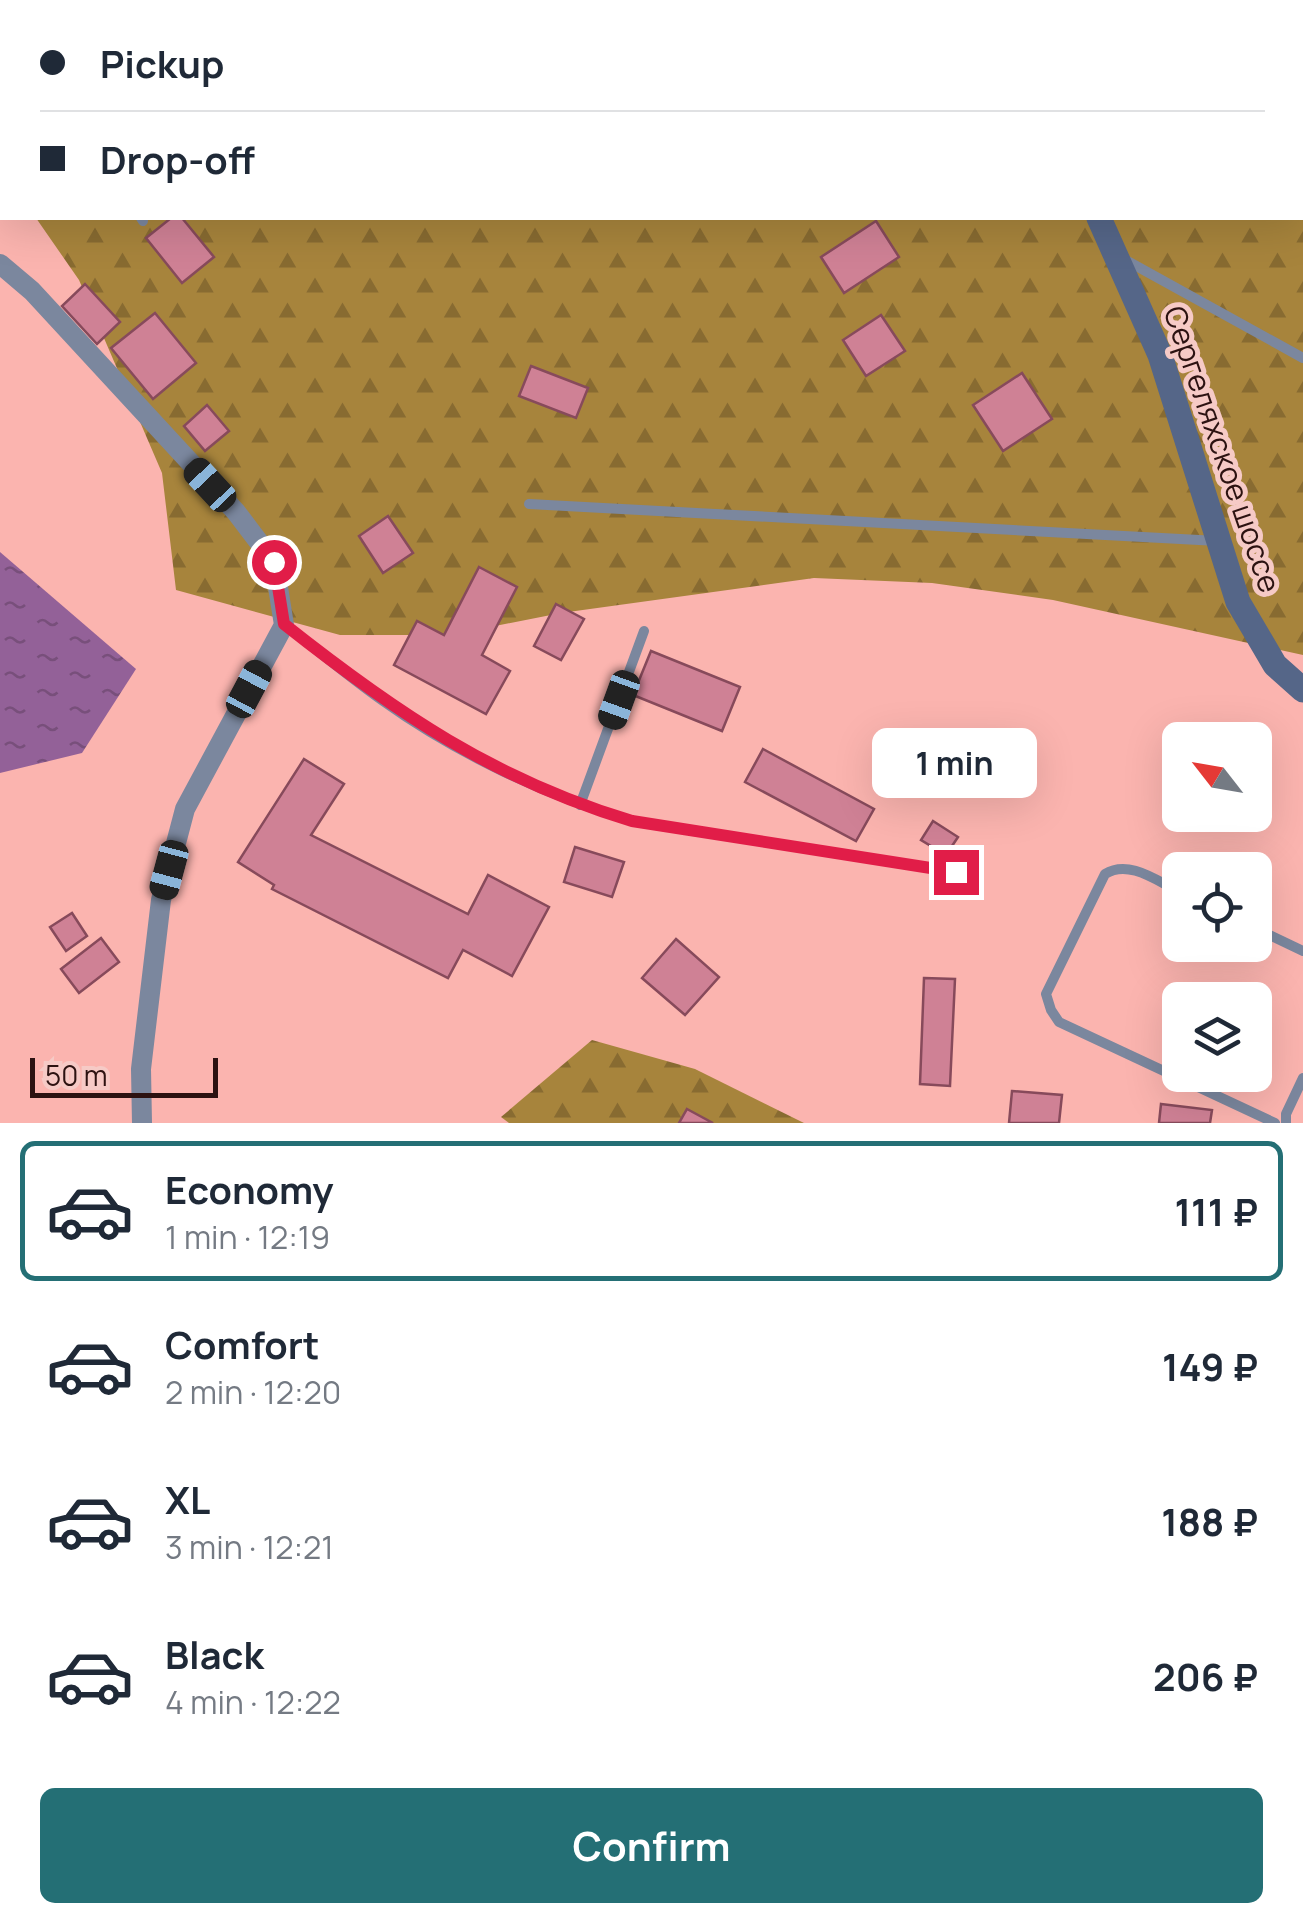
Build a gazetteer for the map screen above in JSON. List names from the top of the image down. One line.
{"streets":{"main road":["Сергеляхское шоссе"]},"scale_bar":"50 m","north":"top left","page":{"banner":["Pickup","Drop-off"],"bubble":"1 min","scale":"50 m","list":[{"name":"Economy","note":"1 min · 12:19","value":"111 ₽"},{"name":"Comfort","note":"2 min · 12:20","value":"149 ₽"},{"name":"XL","note":"3 min · 12:21","value":"188 ₽"},{"name":"Black","note":"4 min · 12:22","value":"206 ₽"}],"buttons":"Confirm"}}
